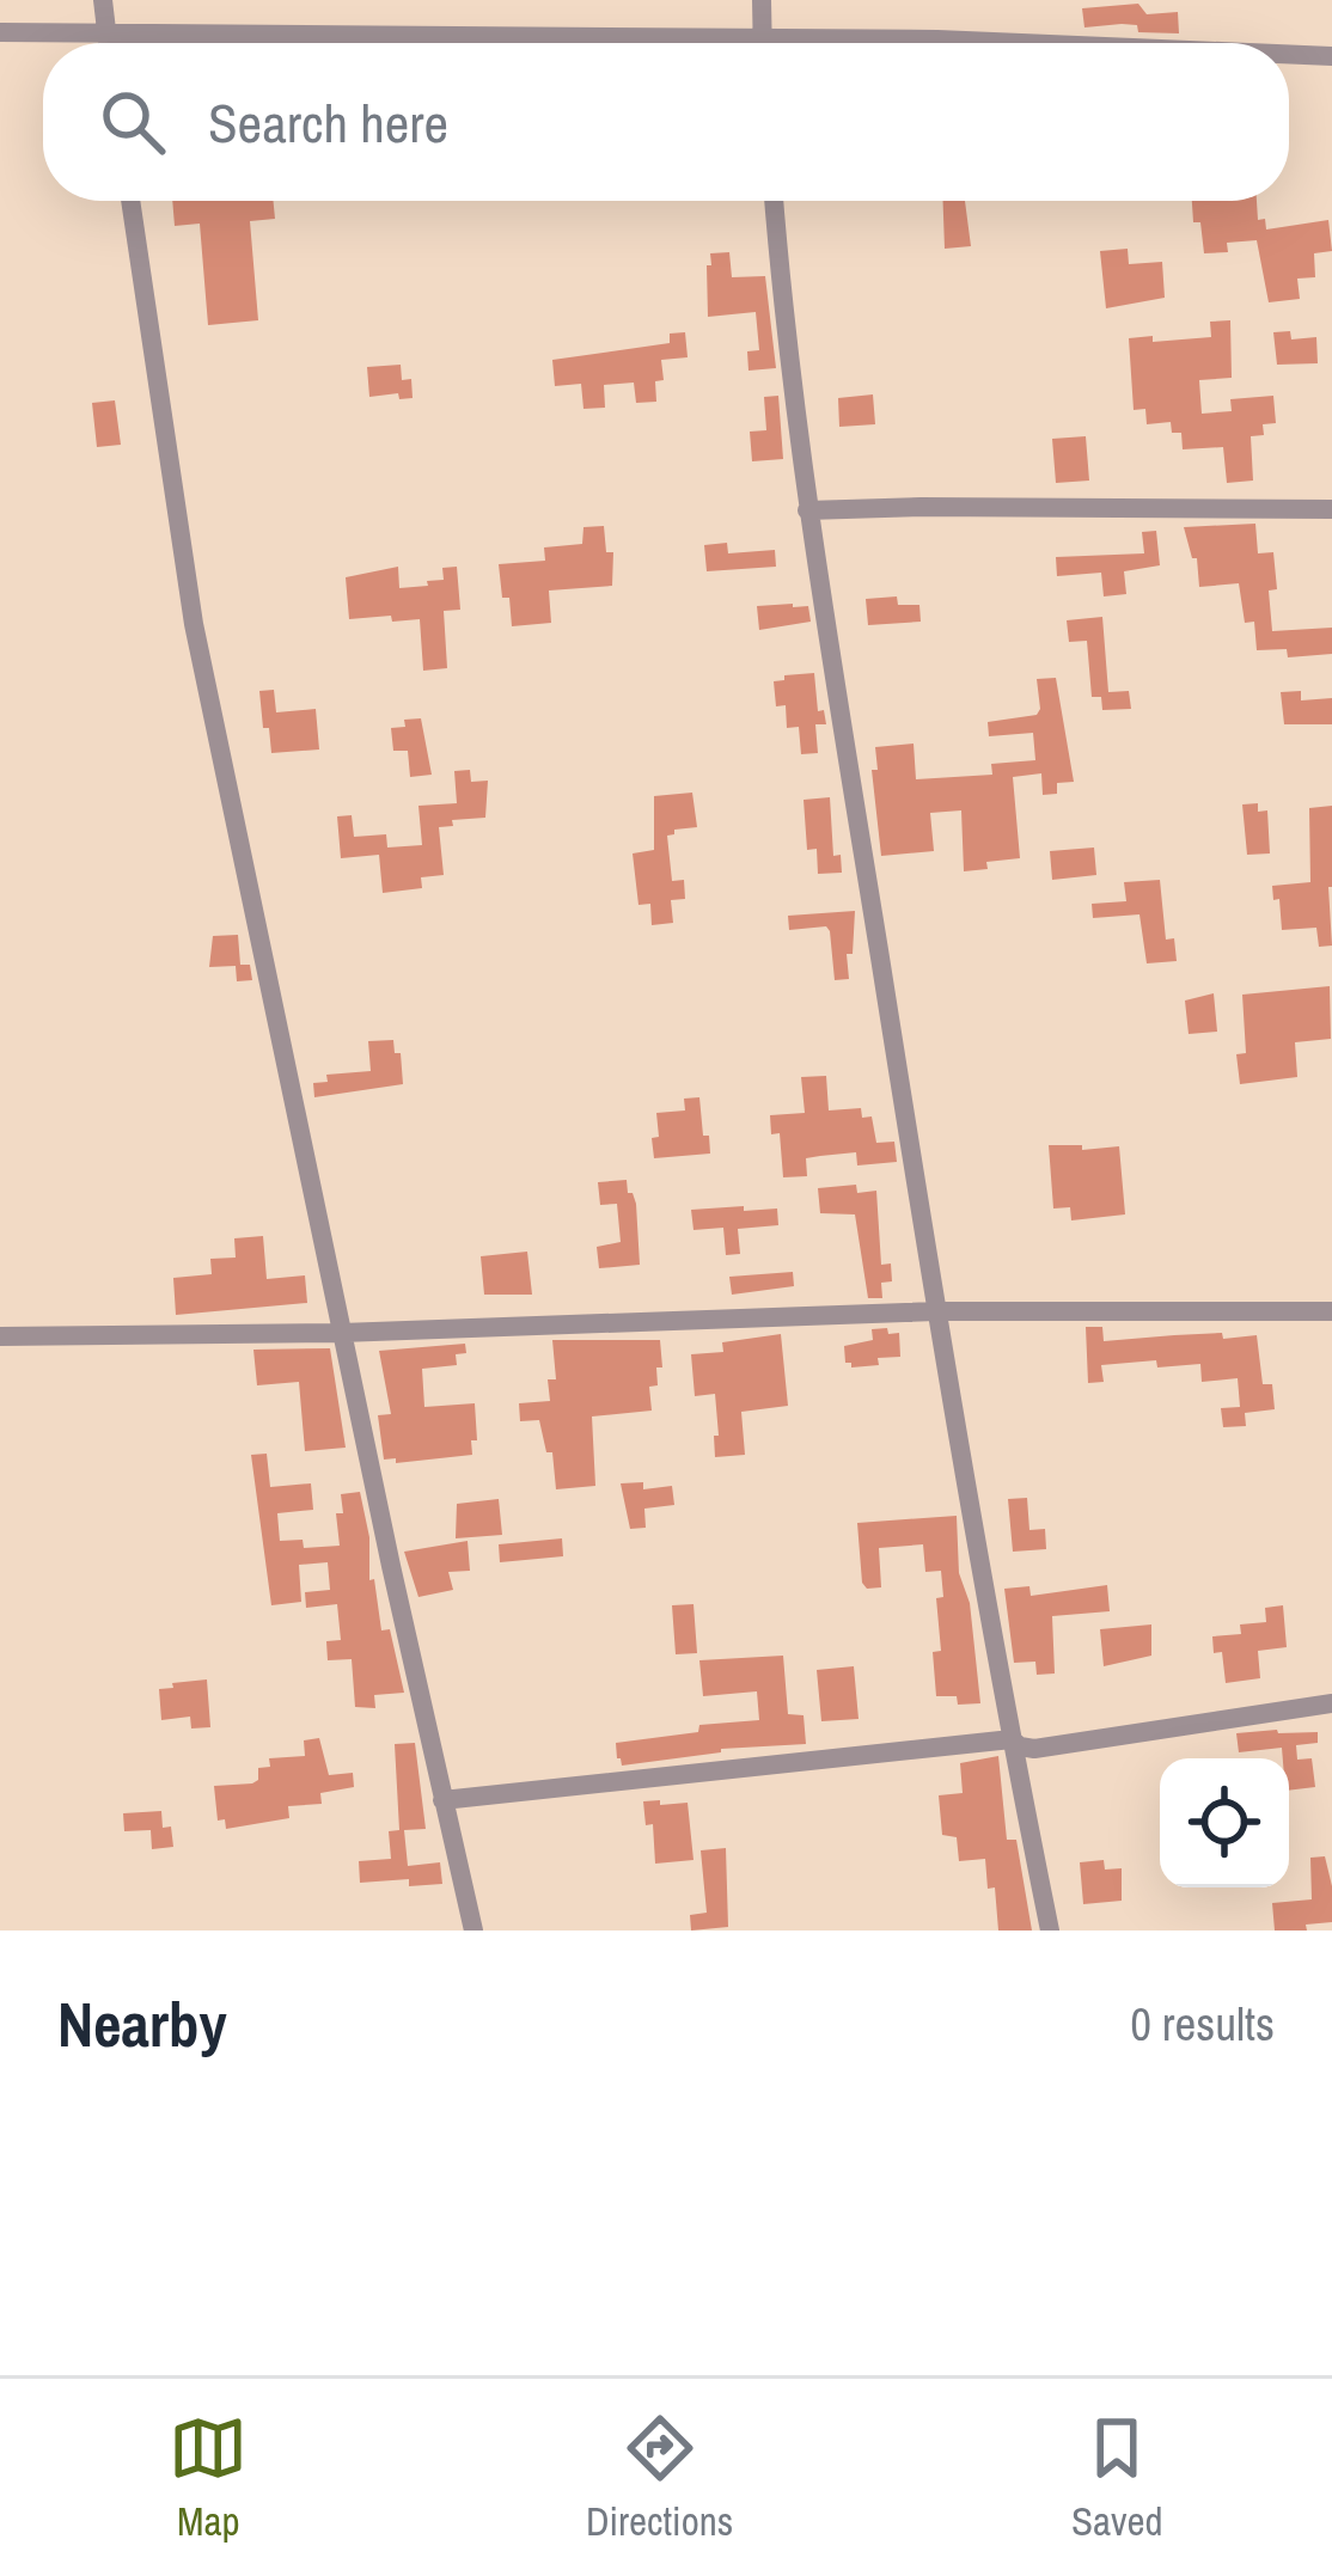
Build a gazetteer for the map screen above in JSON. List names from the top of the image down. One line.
{"page":{"search":"Search here","heading":["Nearby","0 results"],"nav":["Map","Directions","Saved"]}}
